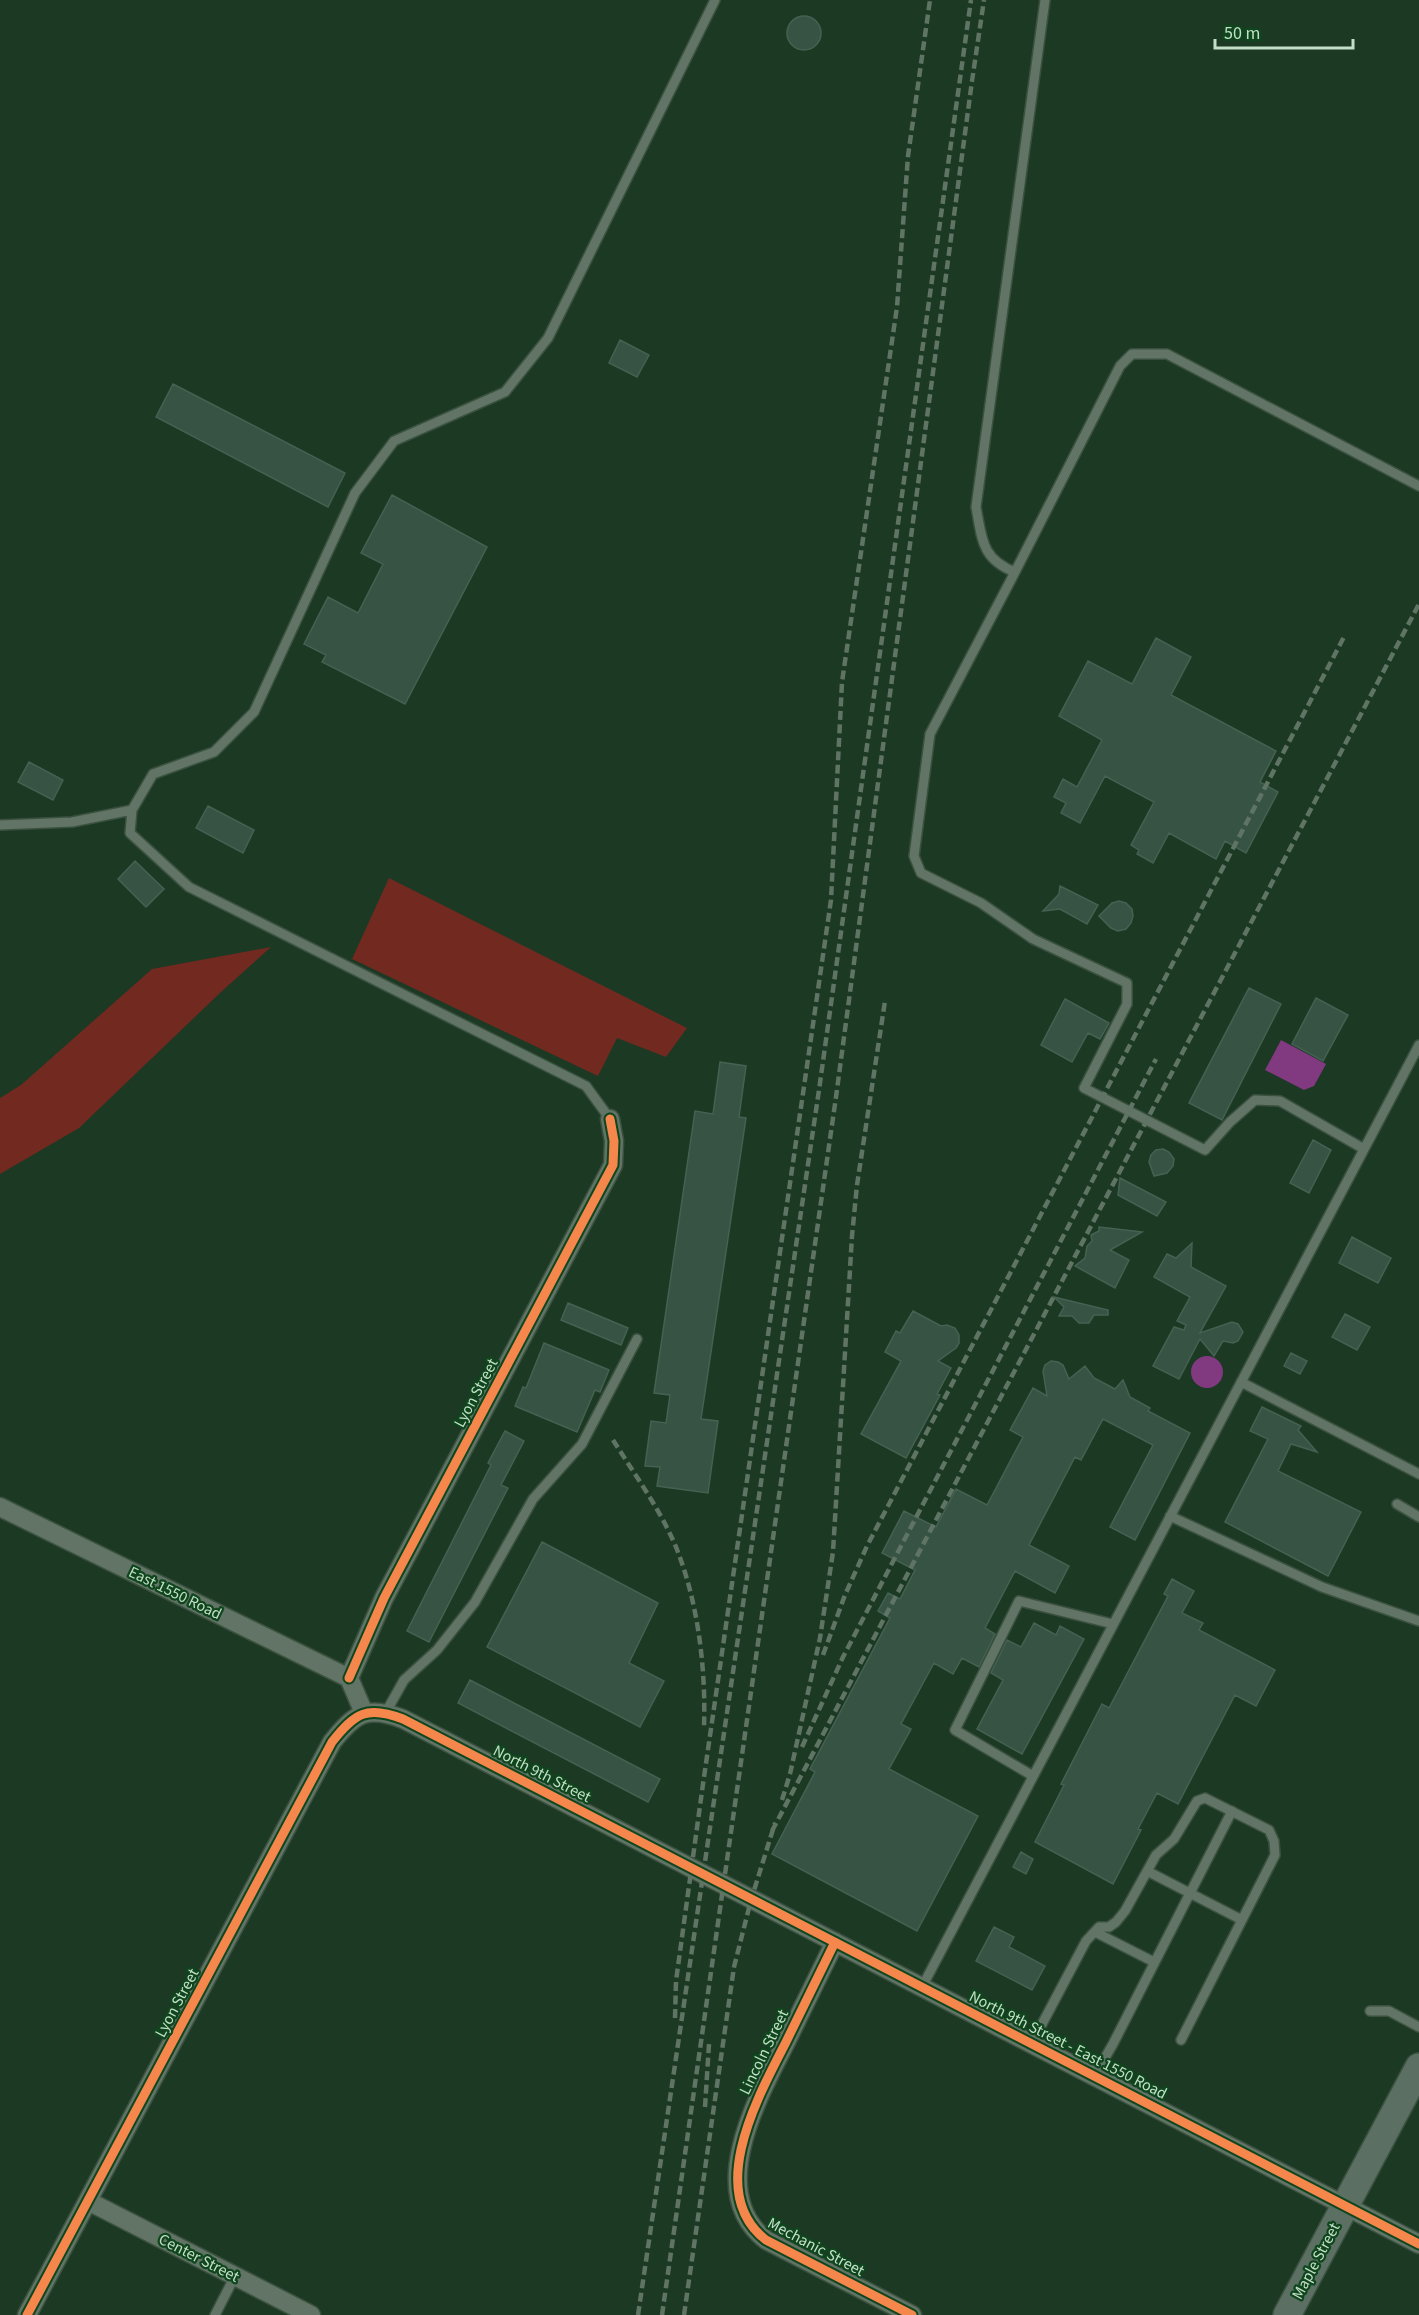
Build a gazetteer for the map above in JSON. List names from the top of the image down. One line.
{"streets":{"street":["Lyon Street","East 1550 Road","North 9th Street","North 9th Street - East 1550 Road","Lincoln Street","Mechanic Street","Center Street","Maple Street"]},"crossings":[["Lyon Street","East 1550 Road"],["Lyon Street","North 9th Street"],["Lyon Street","Center Street"],["North 9th Street","North 9th Street - East 1550 Road"],["North 9th Street - East 1550 Road","Lincoln Street"],["North 9th Street - East 1550 Road","Maple Street"],["Lincoln Street","Mechanic Street"]],"scale_bar":"50 m"}
